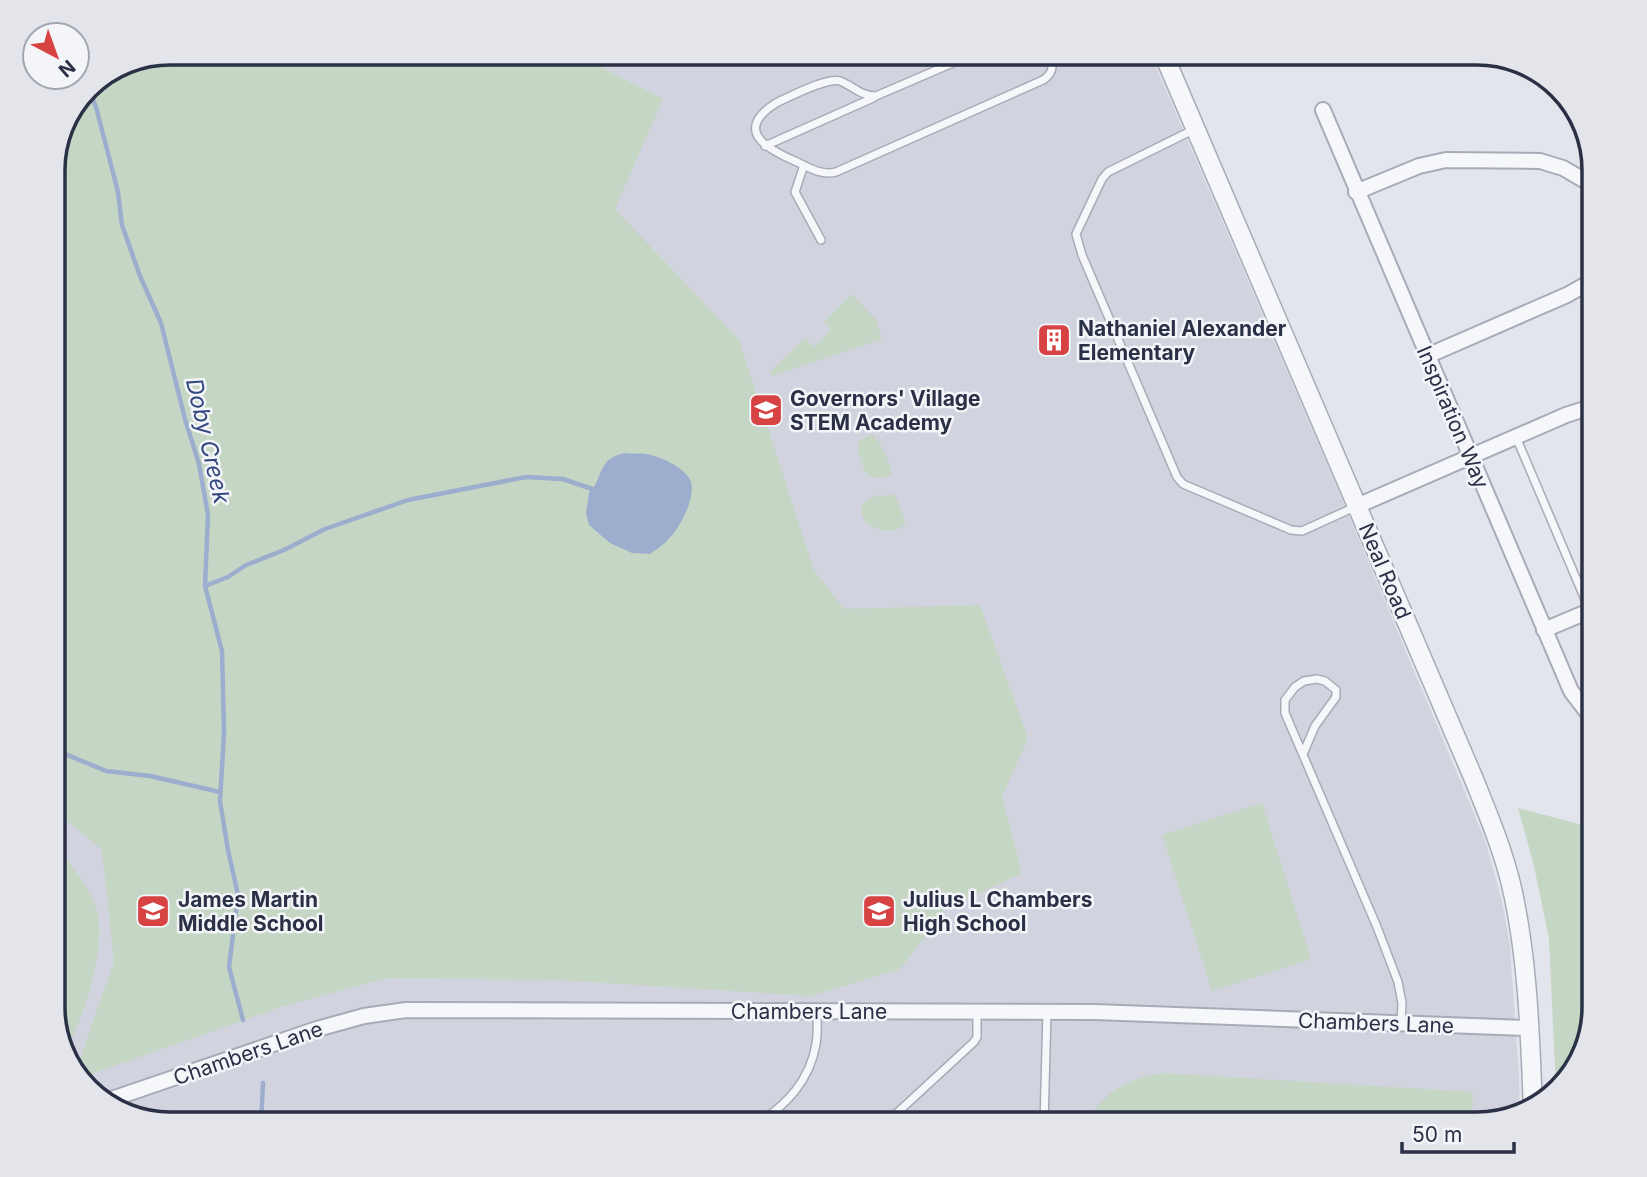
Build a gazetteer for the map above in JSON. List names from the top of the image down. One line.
{"streets":{"street":["Inspiration Way","Neal Road","Chambers Lane"]},"crossings":[["Neal Road","Chambers Lane"]],"water":["Doby Creek"],"places":{"building":["Nathaniel Alexander Elementary"],"school or university":["Governors' Village STEM Academy","James Martin Middle School","Julius L Chambers High School"]},"scale_bar":"50 m","north":"bottom right"}
